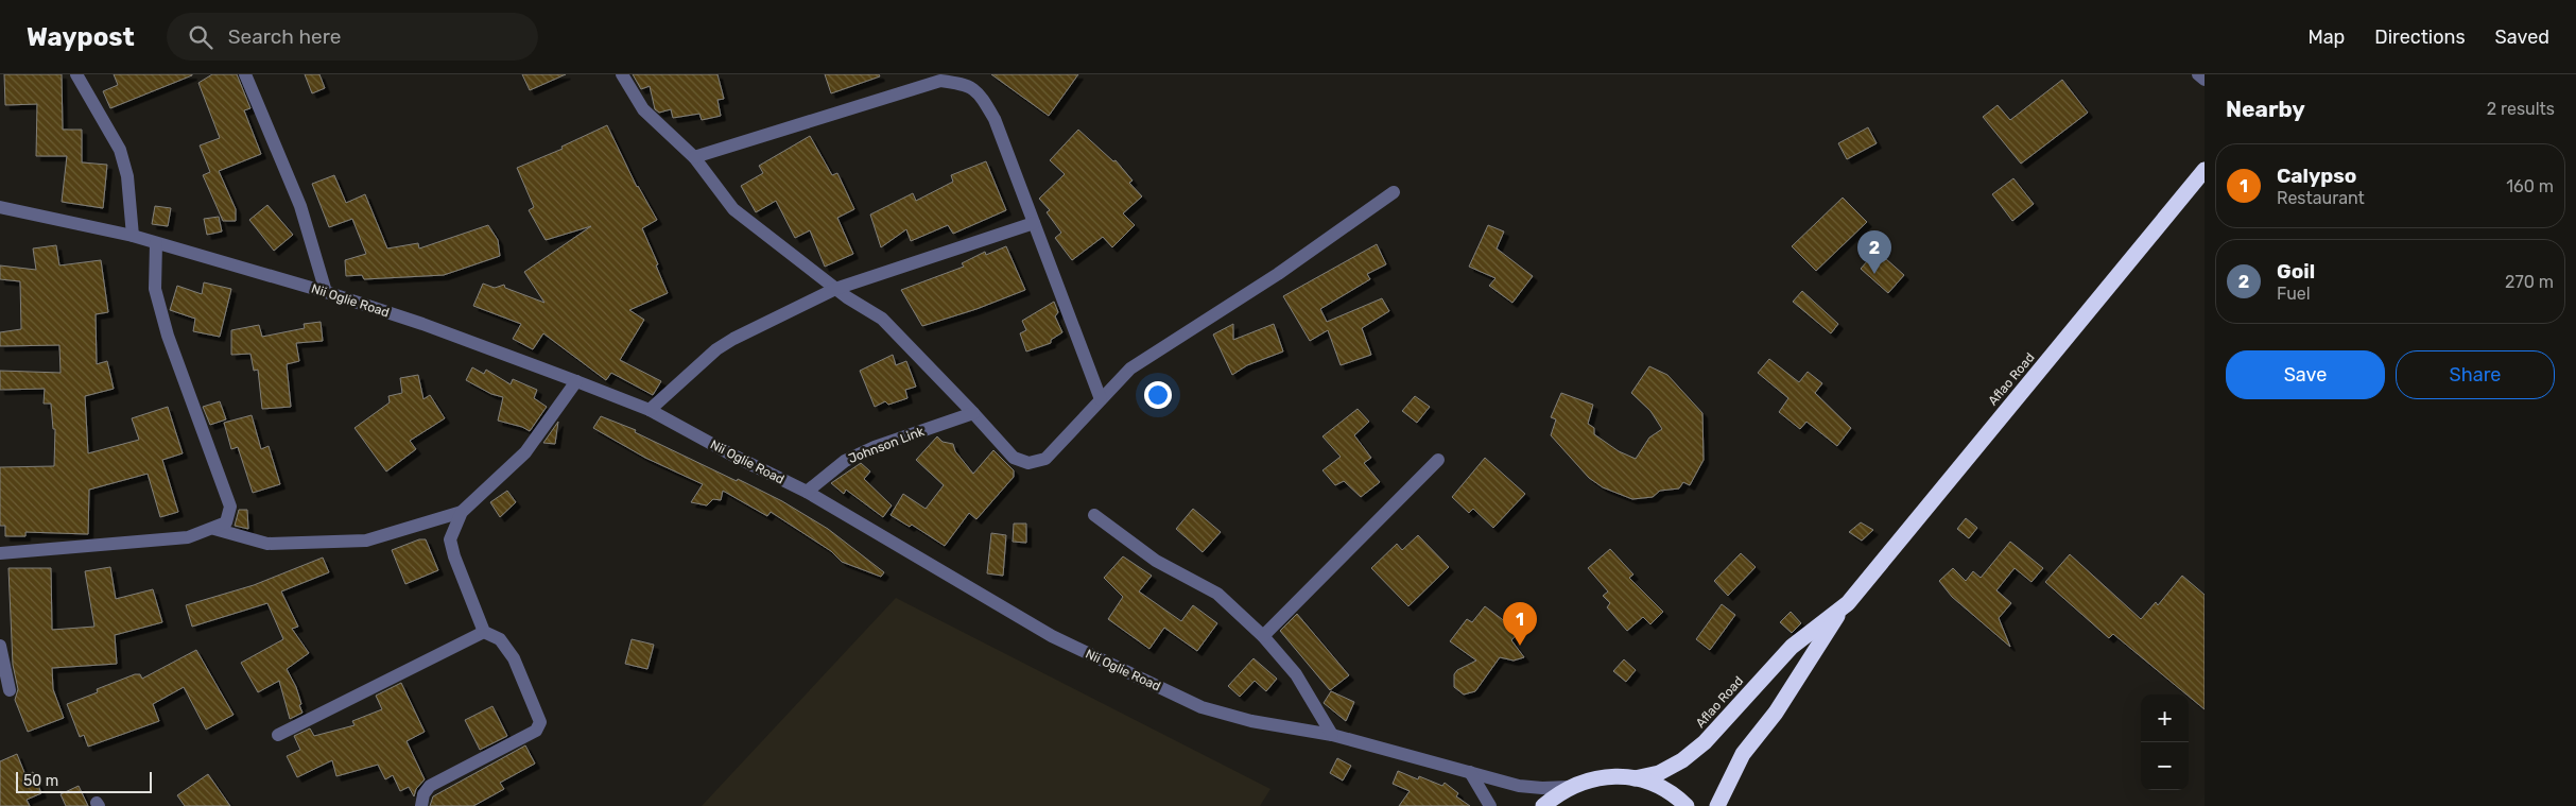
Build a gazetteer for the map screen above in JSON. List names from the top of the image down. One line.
{"streets":{"highway":["Aflao Road"],"street":["Nii Oglie Road","Johnson Link"]},"crossings":[["Nii Oglie Road","Johnson Link"]],"scale_bar":"50 m","page":{"header":"Waypost","search":"Search here","nav":["Map","Directions","Saved"],"heading":["Nearby","2 results"],"list":[{"mark":"1","name":"Calypso","note":"Restaurant","value":"160 m"},{"mark":"2","name":"Goil","note":"Fuel","value":"270 m"}],"pins":["2","1"],"buttons":["Save","Share"],"map_buttons":["+","−"],"scale":"50 m"}}
